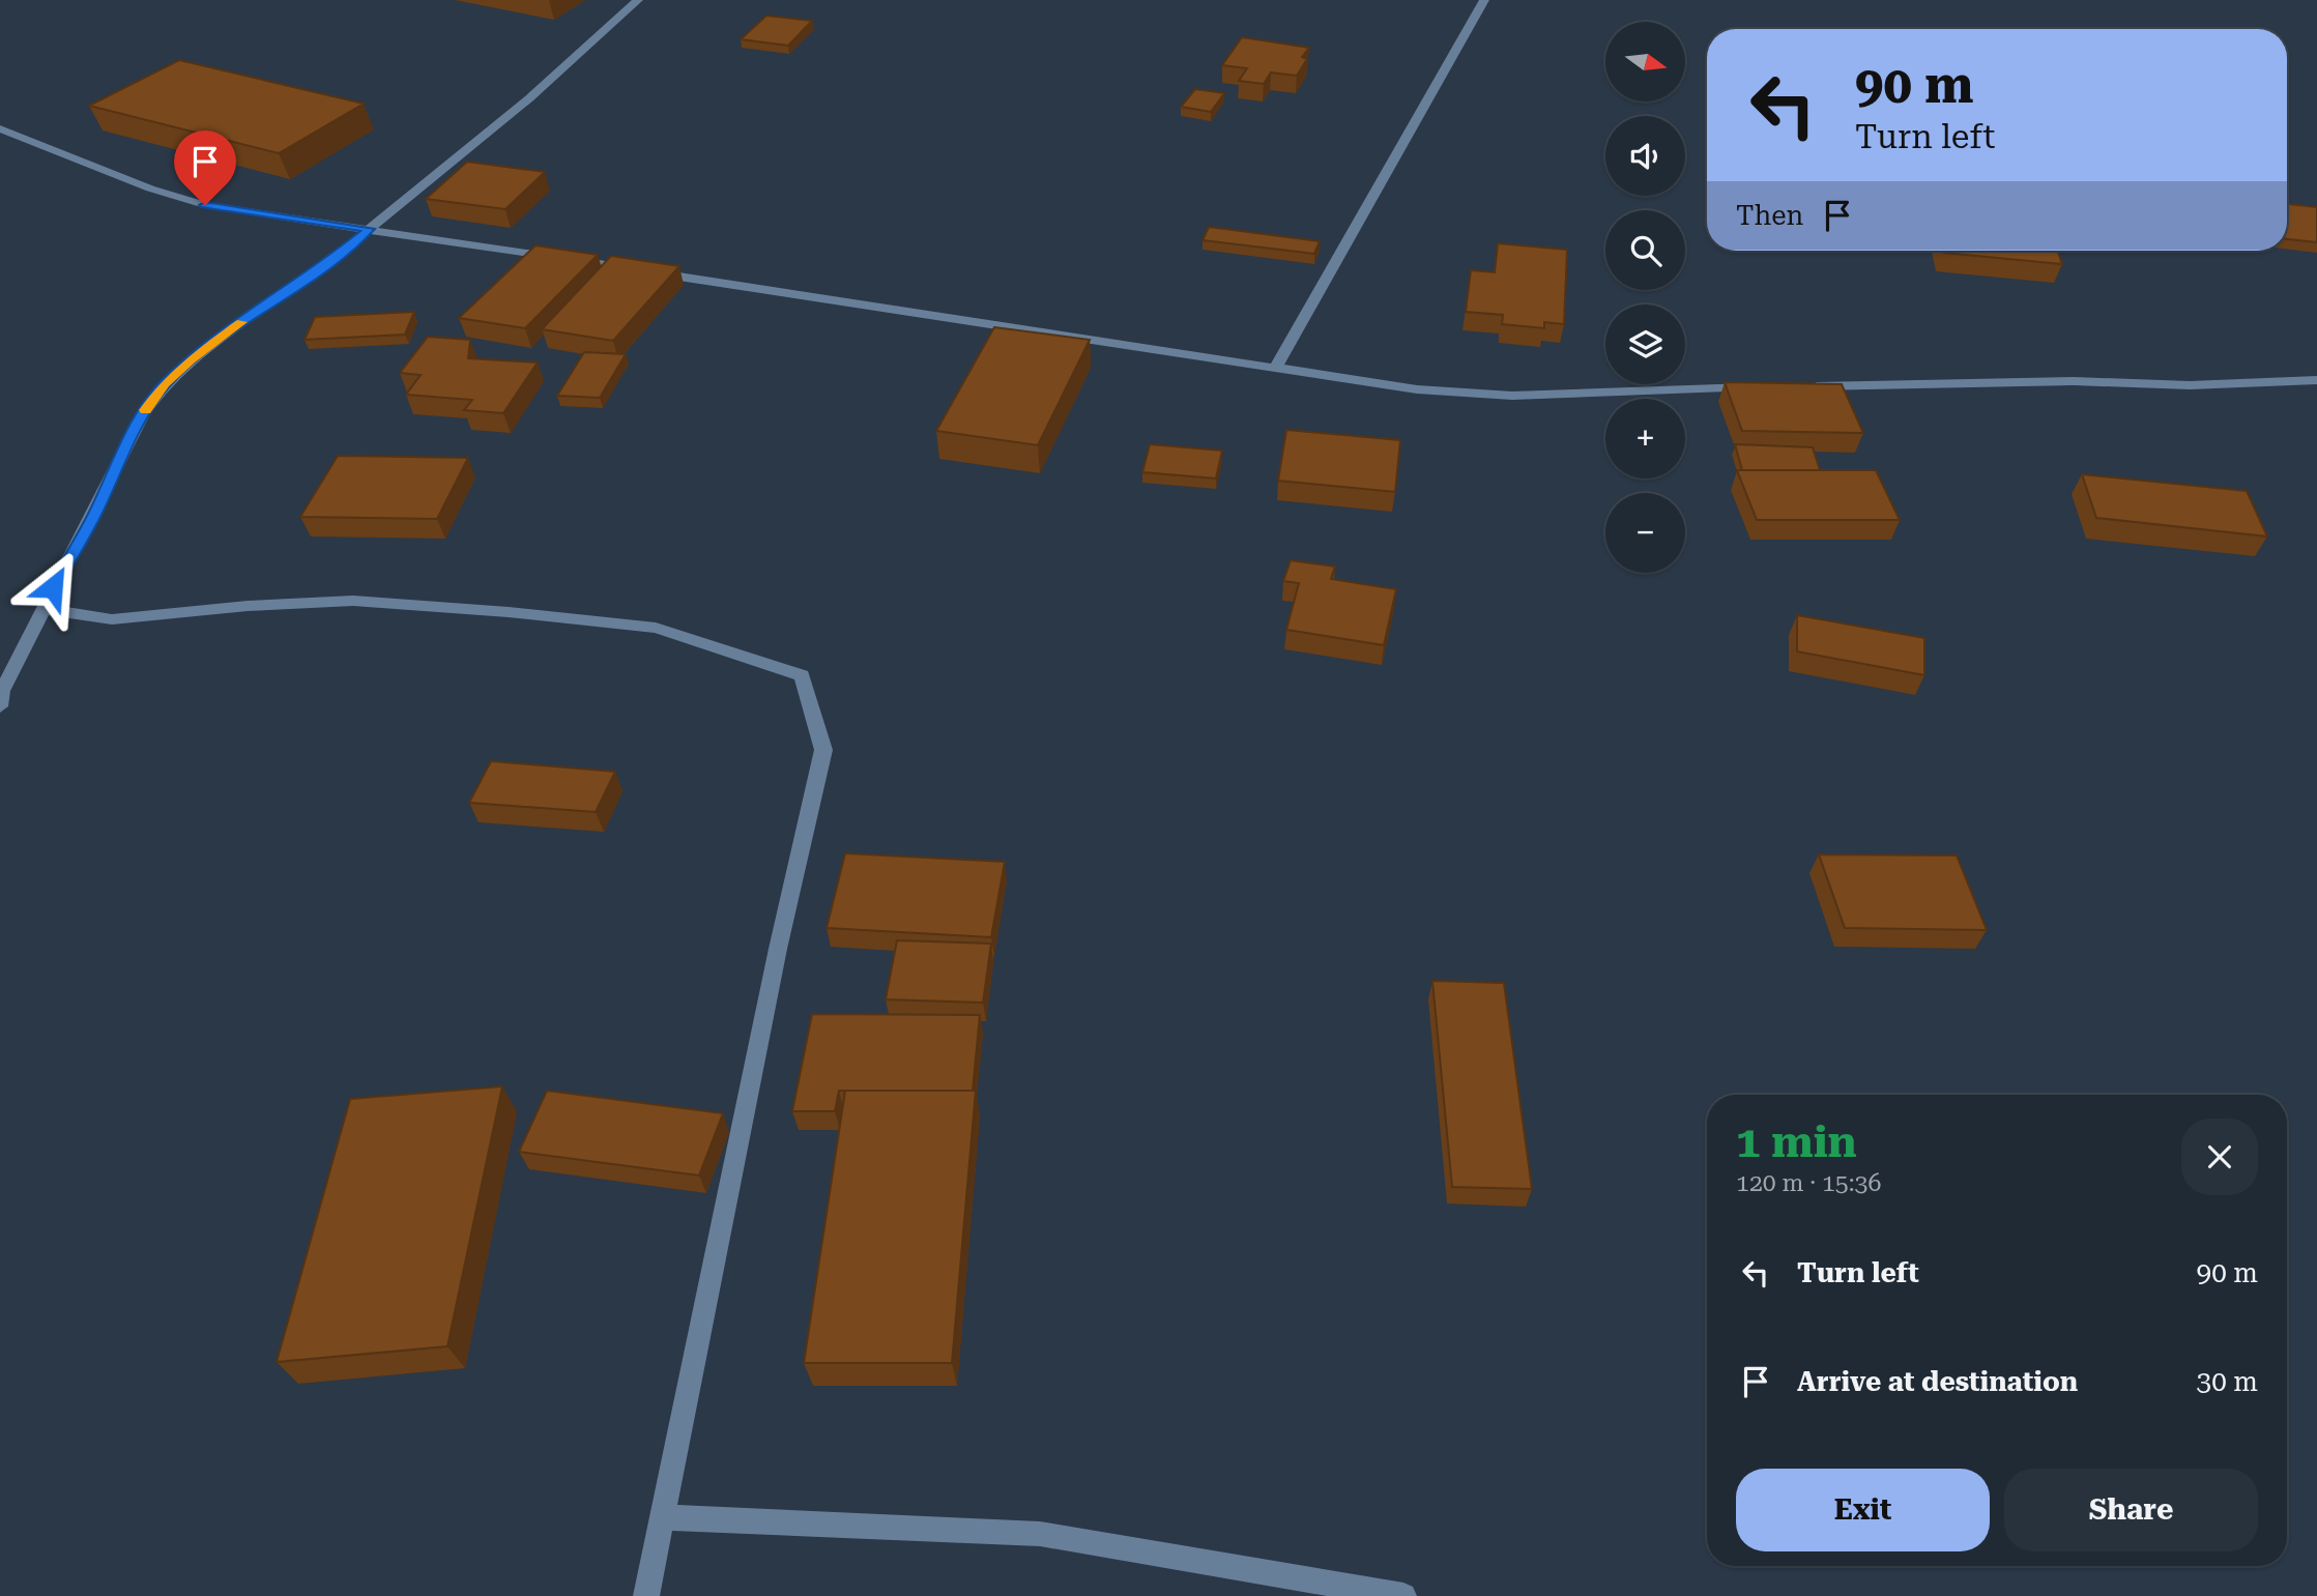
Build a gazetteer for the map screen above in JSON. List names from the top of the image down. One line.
{"north":"right","page":{"map_buttons":["+","−"],"turn":["90 m","Turn left"],"then":"Then","heading":["1 min","120 m · 15:36"],"list":[{"name":"Turn left","value":"90 m"},{"name":"Arrive at destination","value":"30 m"}],"buttons":["Exit","Share"]}}
